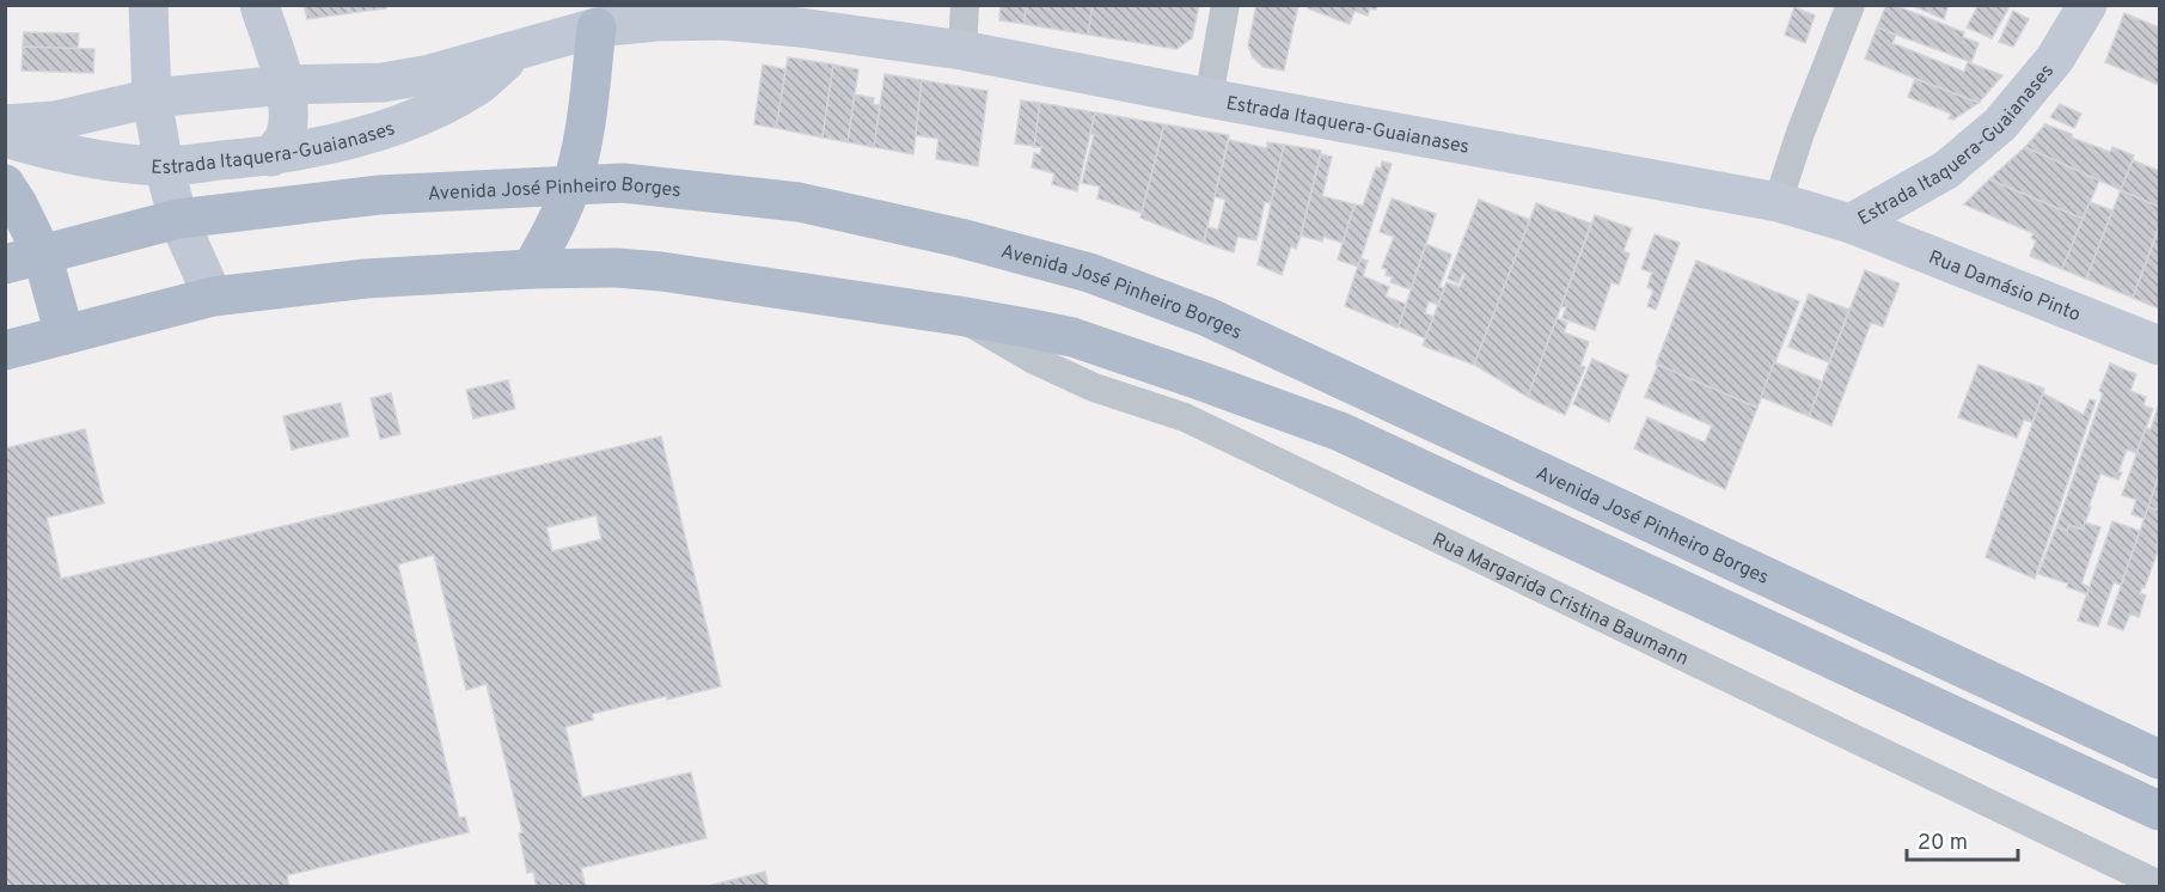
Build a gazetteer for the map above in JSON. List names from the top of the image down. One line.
{"streets":{"main road":["Estrada Itaquera-Guaianases","Avenida José Pinheiro Borges","Rua Damásio Pinto"],"street":["Rua Margarida Cristina Baumann"]},"crossings":[["Estrada Itaquera-Guaianases","Rua Damásio Pinto"]],"scale_bar":"20 m"}
